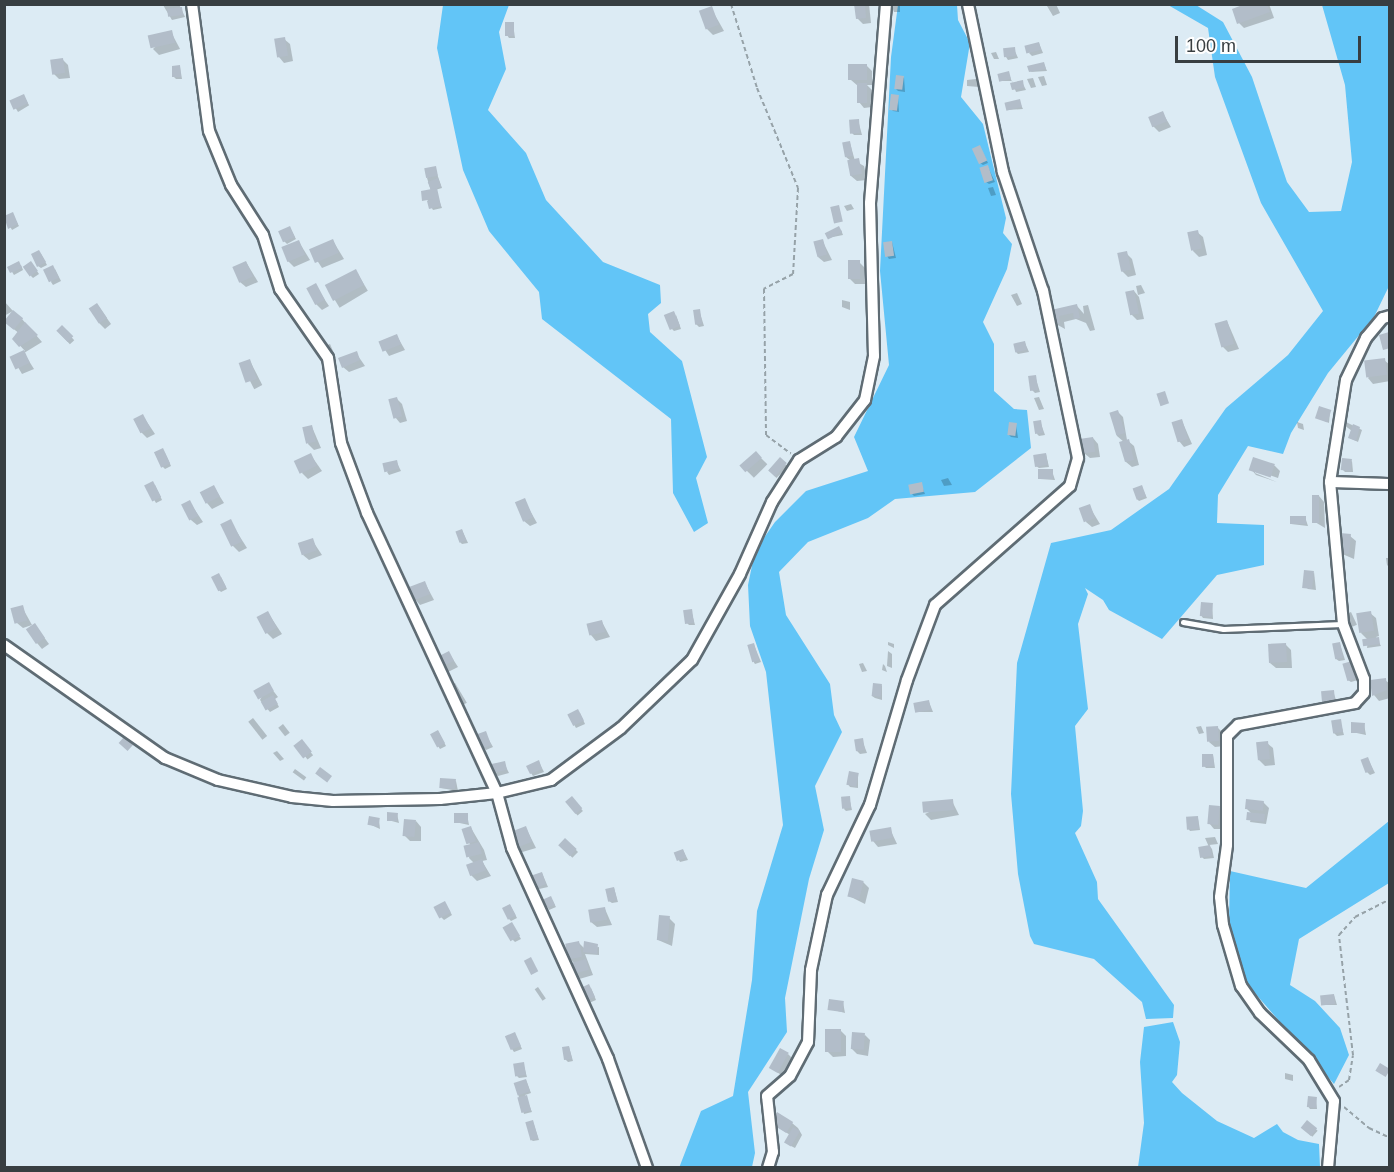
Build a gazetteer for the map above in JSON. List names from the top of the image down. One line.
{"scale_bar":"100 m"}
